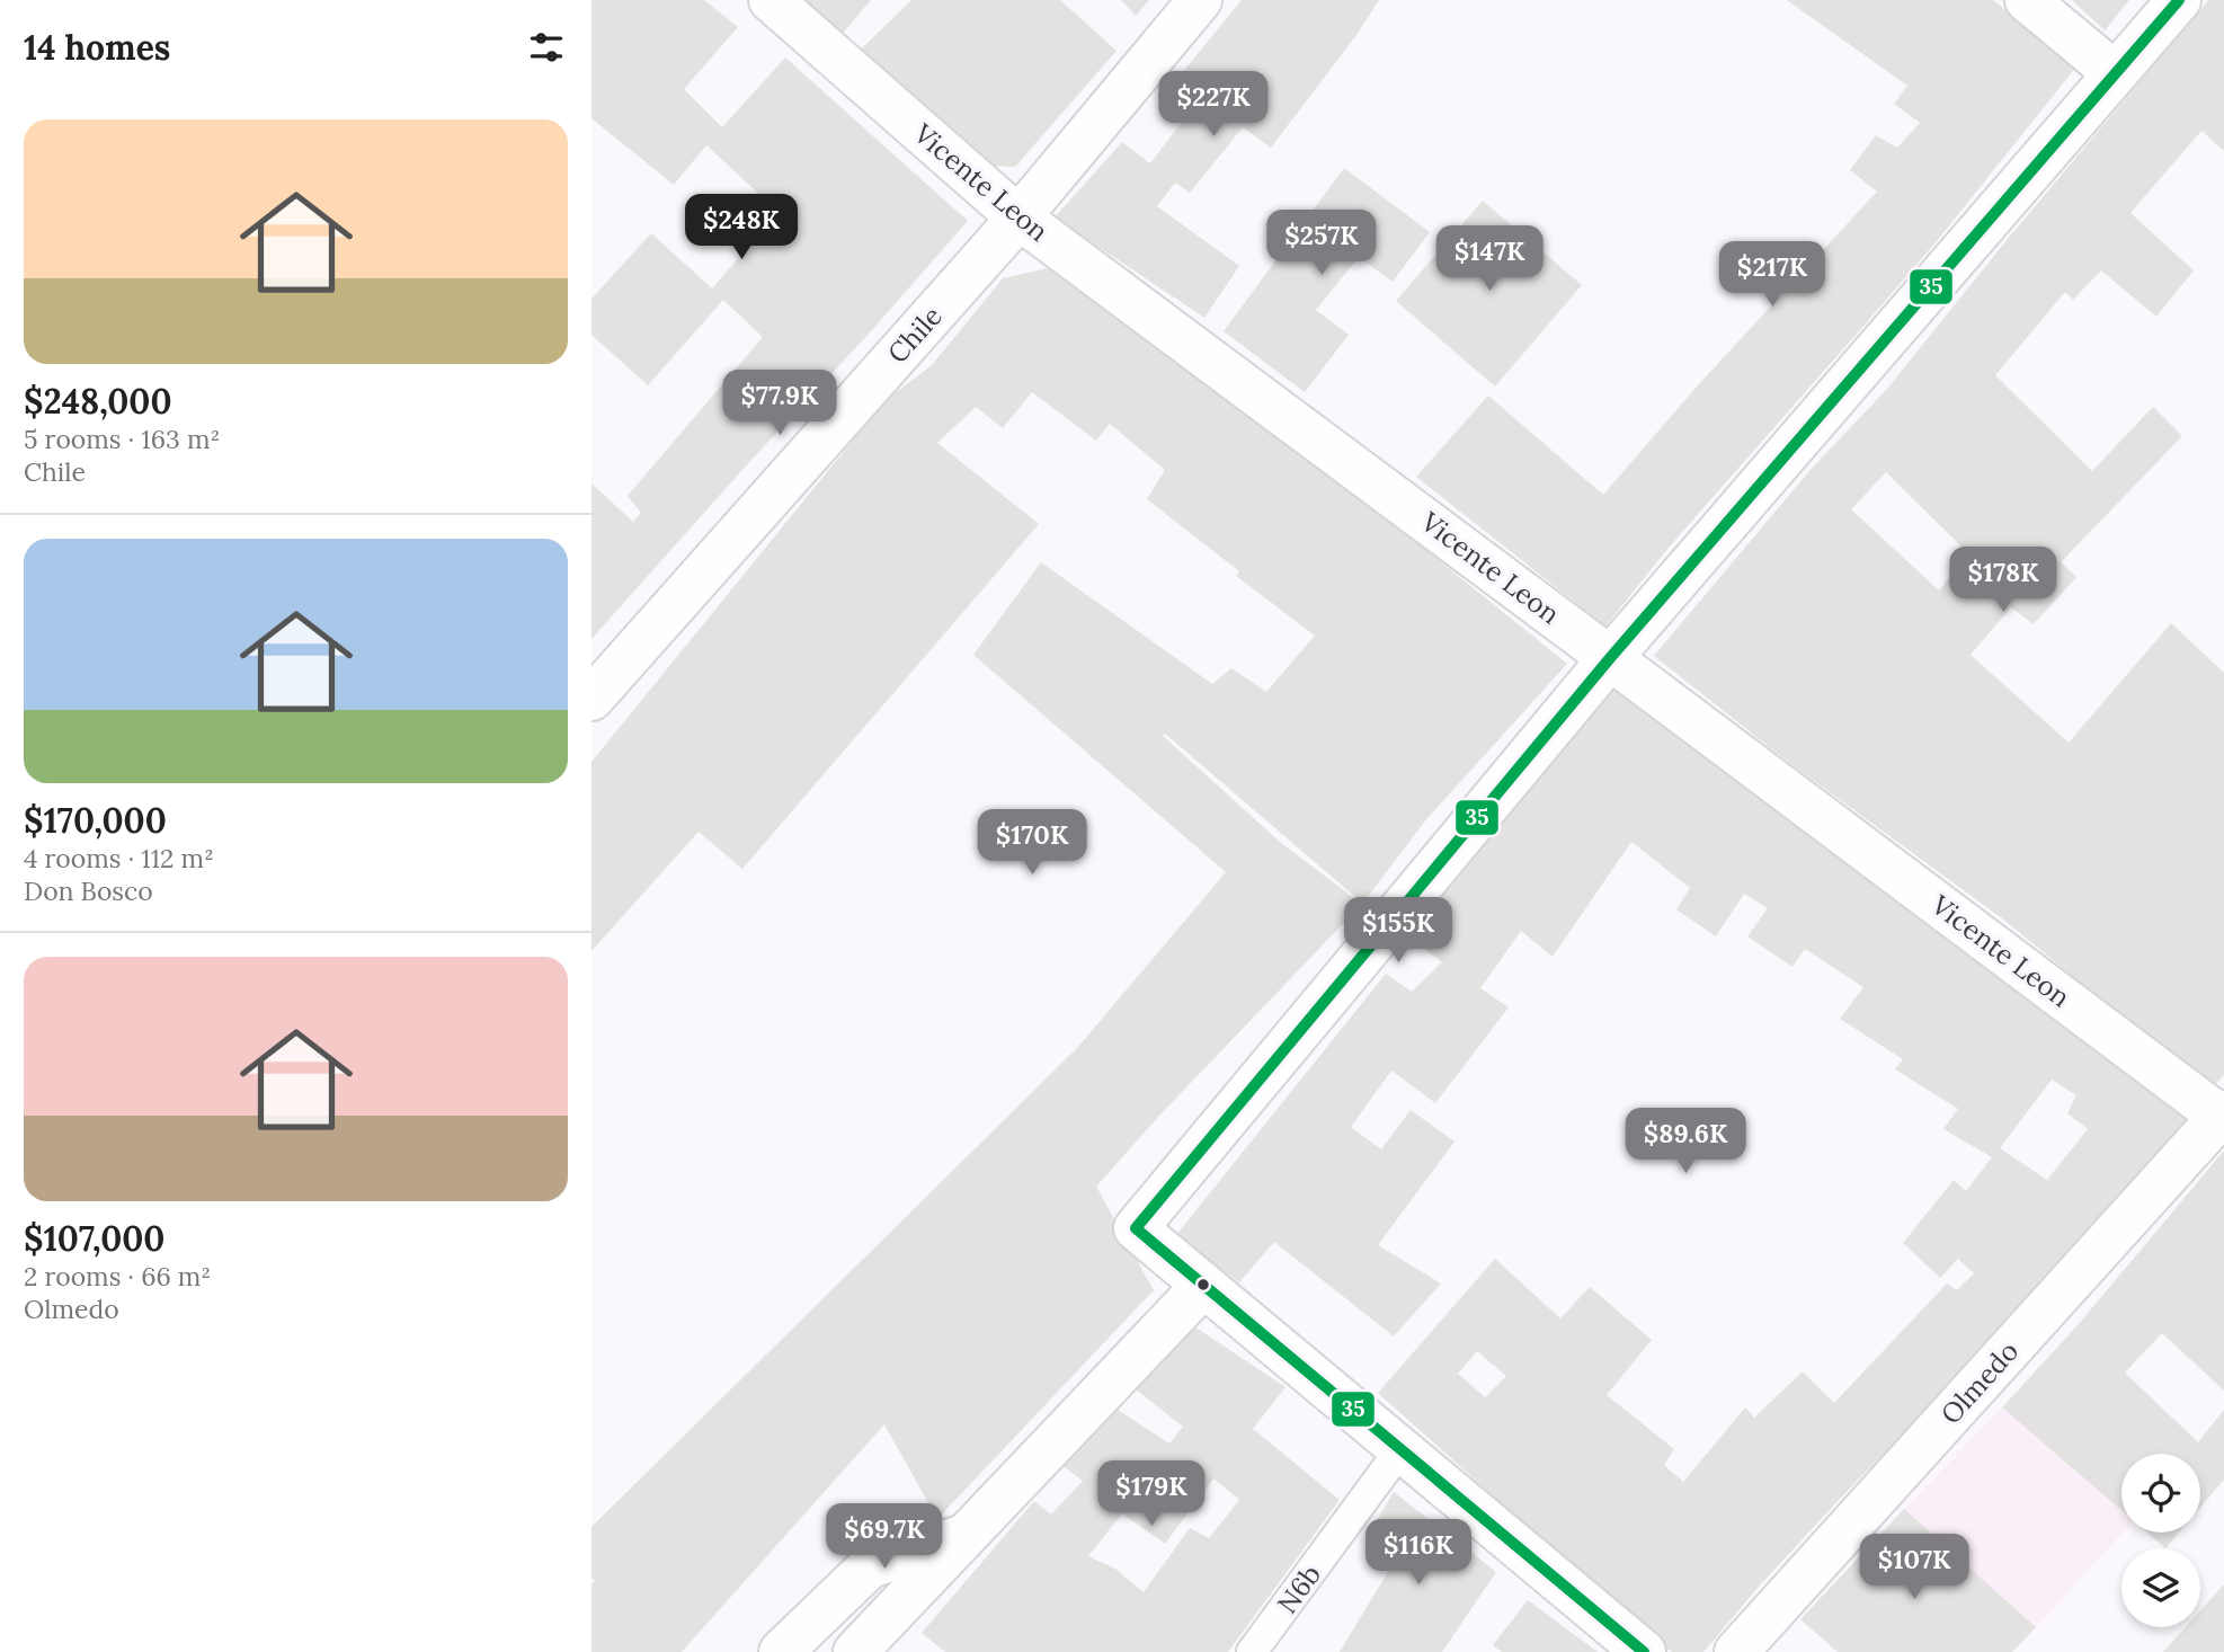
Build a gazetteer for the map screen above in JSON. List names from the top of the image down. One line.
{"streets":{"street":["Vicente Leon","Chile","Olmedo"],"lane":["N6b"]},"crossings":[["Vicente Leon","Chile"],["Vicente Leon","Olmedo"]],"lines":["transit line 35"],"page":{"heading":"14 homes","price":["$227K","$248K","$257K","$147K","$217K","$77.9K","$178K","$170K","$155K","$89.6K","$179K","$69.7K","$116K","$107K"],"list":[{"name":"$248,000","note":"5 rooms · 163 m² · Chile"},{"name":"$170,000","note":"4 rooms · 112 m² · Don Bosco"},{"name":"$107,000","note":"2 rooms · 66 m² · Olmedo"}]}}
